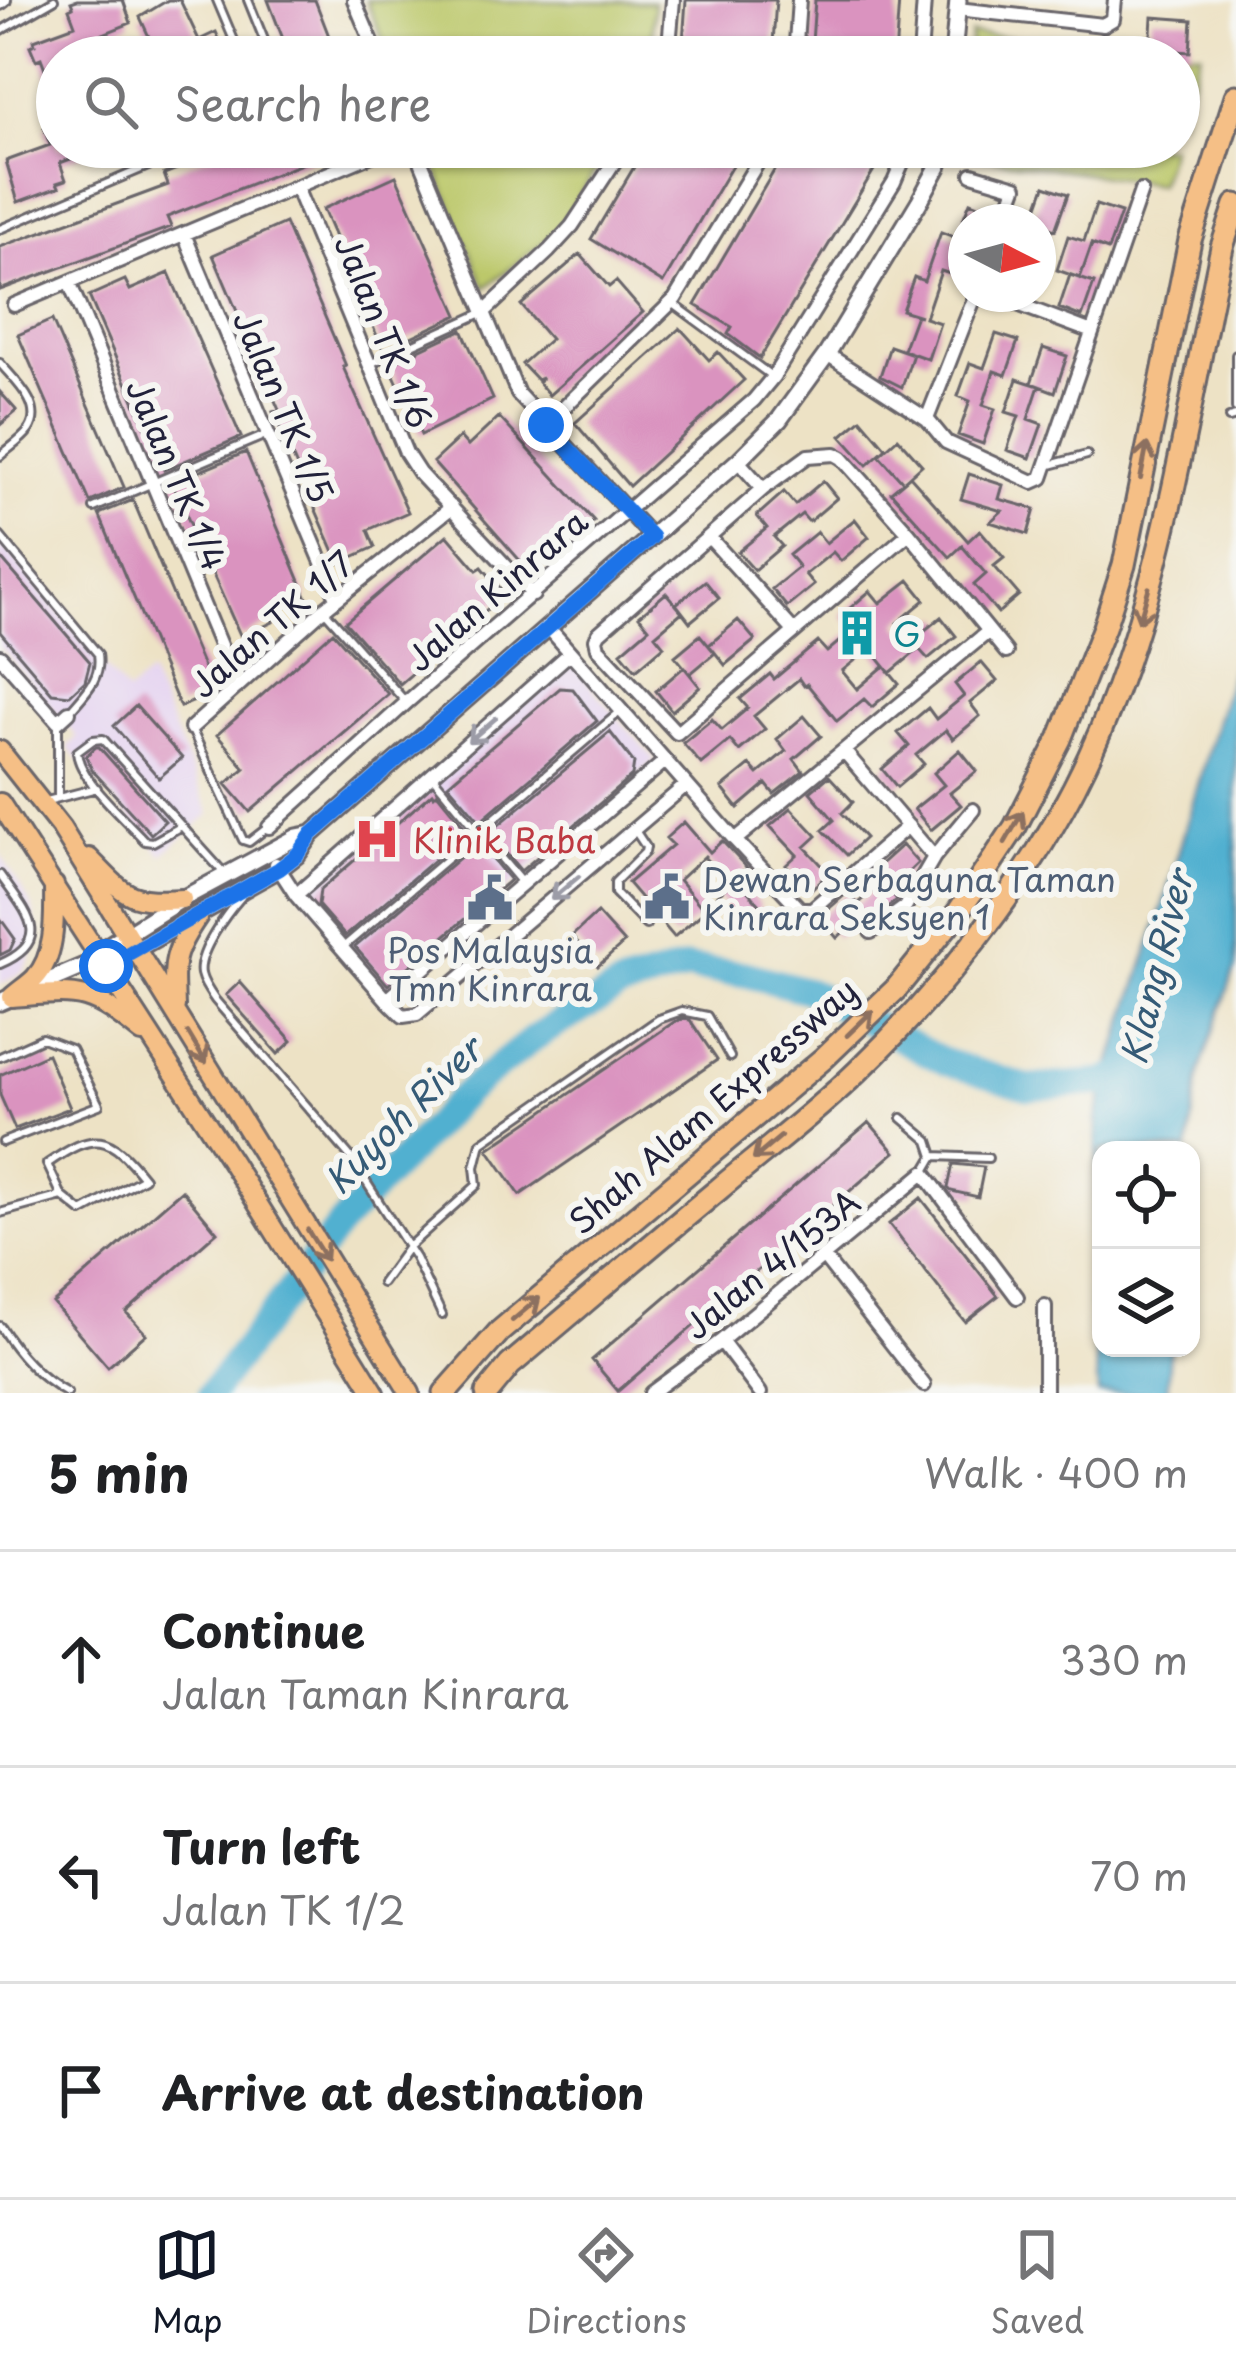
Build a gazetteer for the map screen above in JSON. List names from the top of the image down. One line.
{"streets":{"highway":["Shah Alam Expressway"],"street":["Jalan TK 1/6","Jalan TK 1/5","Jalan TK 1/4","Jalan Kinrara","Jalan TK 1/7","Jalan 4/153A"]},"crossings":[["Jalan TK 1/6","Jalan Kinrara"],["Jalan TK 1/6","Jalan TK 1/7"],["Jalan TK 1/5","Jalan TK 1/7"],["Jalan TK 1/4","Jalan TK 1/7"],["Jalan Kinrara","Jalan TK 1/7"]],"water":["Klang River","Kuyoh River"],"places":{"building":["G"],"hospital":["Klinik Baba"],"public building":["Dewan Serbaguna Taman Kinrara Seksyen 1","Pos Malaysia Tmn Kinrara"]},"north":"right","page":{"search":"Search here","heading":["5 min","Walk · 400 m"],"list":[["Continue","Jalan Taman Kinrara","330 m"],["Turn left","Jalan TK 1/2","70 m"],"Arrive at destination"],"nav":["Map","Directions","Saved"]}}
